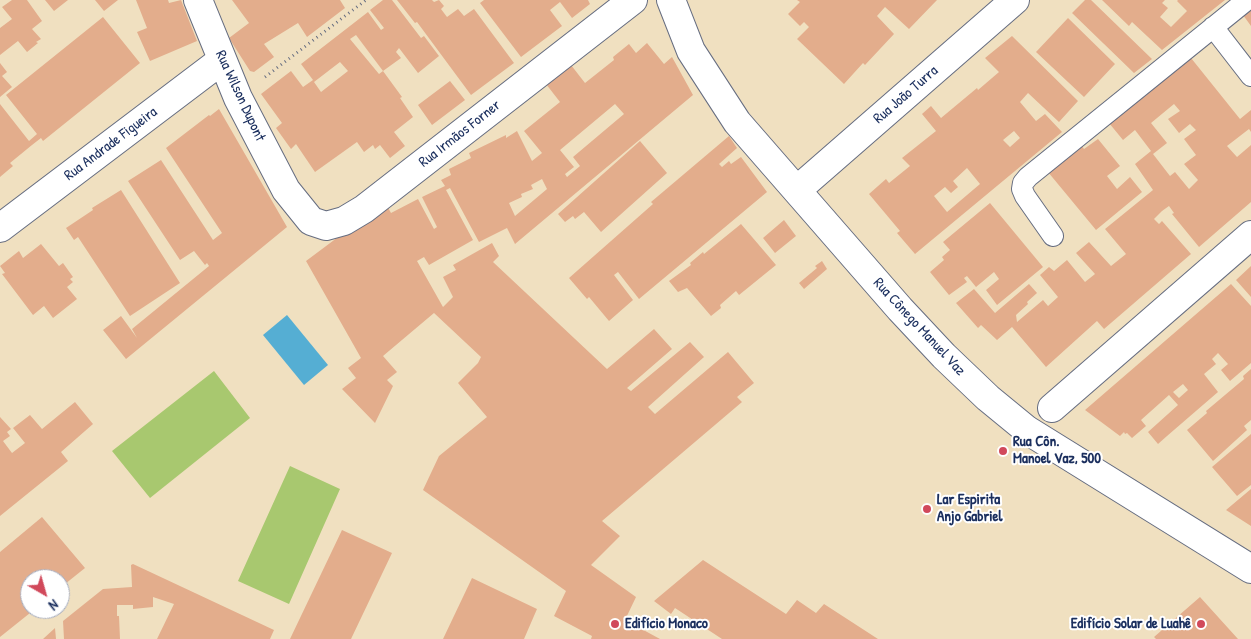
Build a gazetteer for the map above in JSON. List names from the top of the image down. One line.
{"streets":{"street":["Rua João Turra","Rua Wilson Dupont","Rua Irmãos Forner","Rua Andrade Figueira","Rua Cônego Manuel Vaz"]},"crossings":[["Rua João Turra","Rua Cônego Manuel Vaz"],["Rua Wilson Dupont","Rua Irmãos Forner"],["Rua Wilson Dupont","Rua Andrade Figueira"]],"places":["Rua Côn. Manoel Vaz, 500","Lar Espirita Anjo Gabriel","Edifício Monaco","Edifício Solar de Luahê"],"north":"bottom right"}
